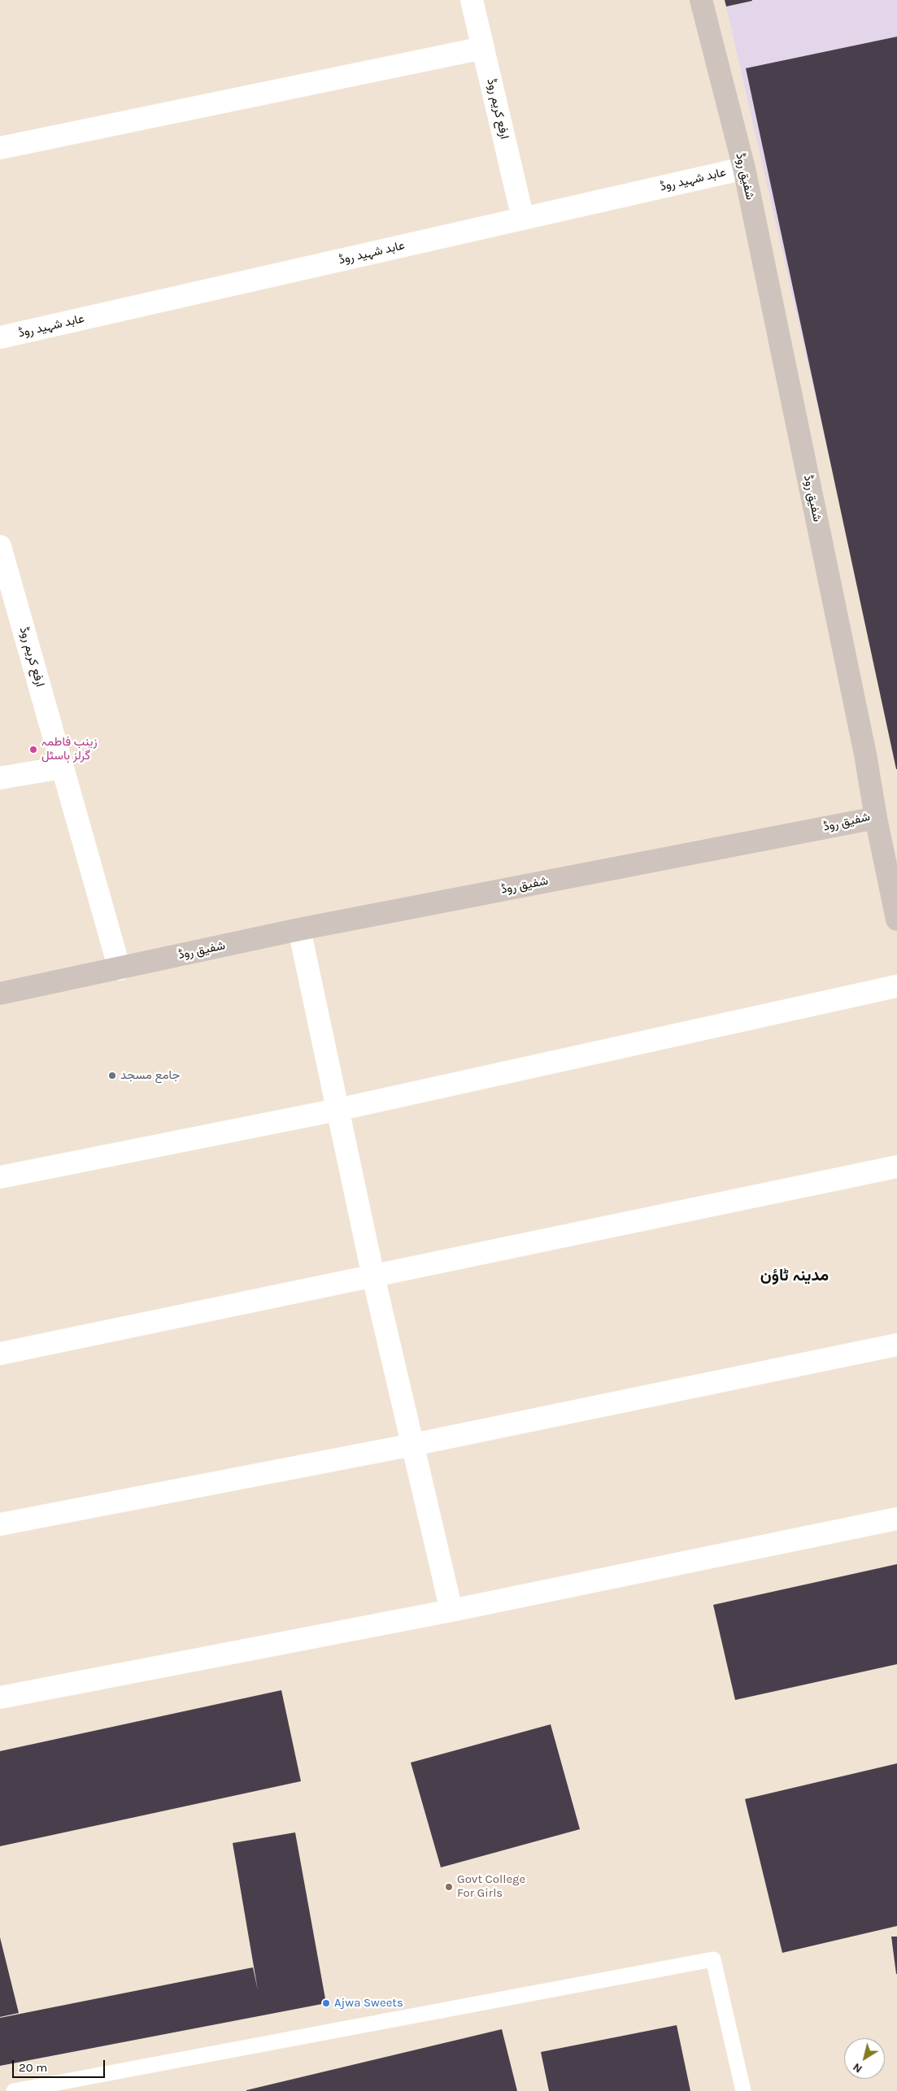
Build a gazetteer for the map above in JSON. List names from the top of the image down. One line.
{"streets":{"street":["ارفع کریم روڈ","شفیق روڈ","عابد شہید روڈ"]},"crossings":[["ارفع کریم روڈ","شفیق روڈ"],["ارفع کریم روڈ","عابد شہید روڈ"],["شفیق روڈ","عابد شہید روڈ"]],"districts":["مدینہ ٹاؤن"],"places":["زینب فاطمہ گرلز ہاسٹل","جامع مسجد","Govt College For Girls","Ajwa Sweets"],"scale_bar":"20 m","north":"bottom left"}
